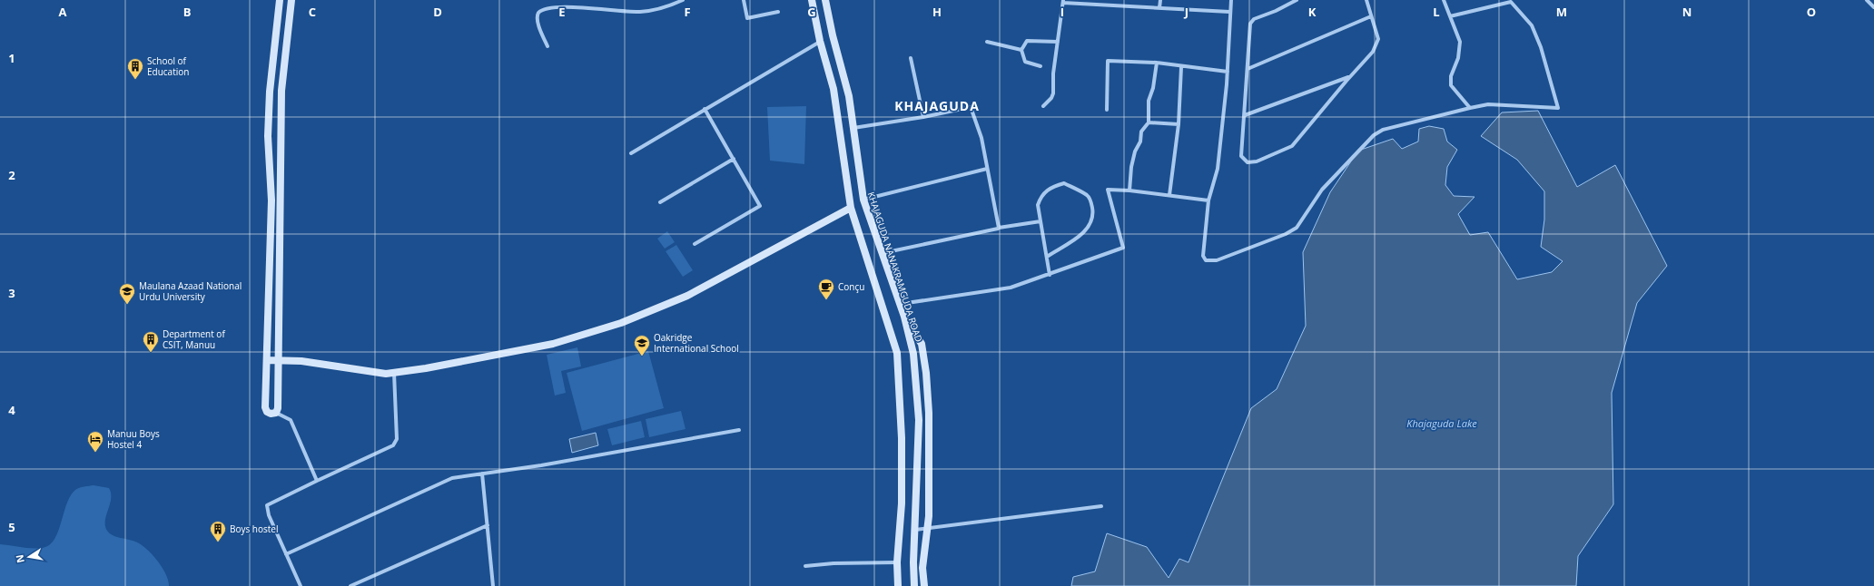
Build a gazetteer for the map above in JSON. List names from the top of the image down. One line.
{"streets":{"street":["KHAJAGUDA NANAKRAMGUDA ROAD"]},"districts":["KHAJAGUDA"],"water":["Khajaguda Lake"],"places":{"building":["School of Education","Department of CSIT, Manuu","Boys hostel"],"cafe":["Conçu"],"school or university":["Maulana Azaad National Urdu University","Oakridge International School"],"hotel":["Manuu Boys Hostel 4"]},"north":"left","grid":{"columns":["A","B","C","D","E","F","G","H","I","J","K","L","M","N","O"],"rows":["1","2","3","4","5"]}}
